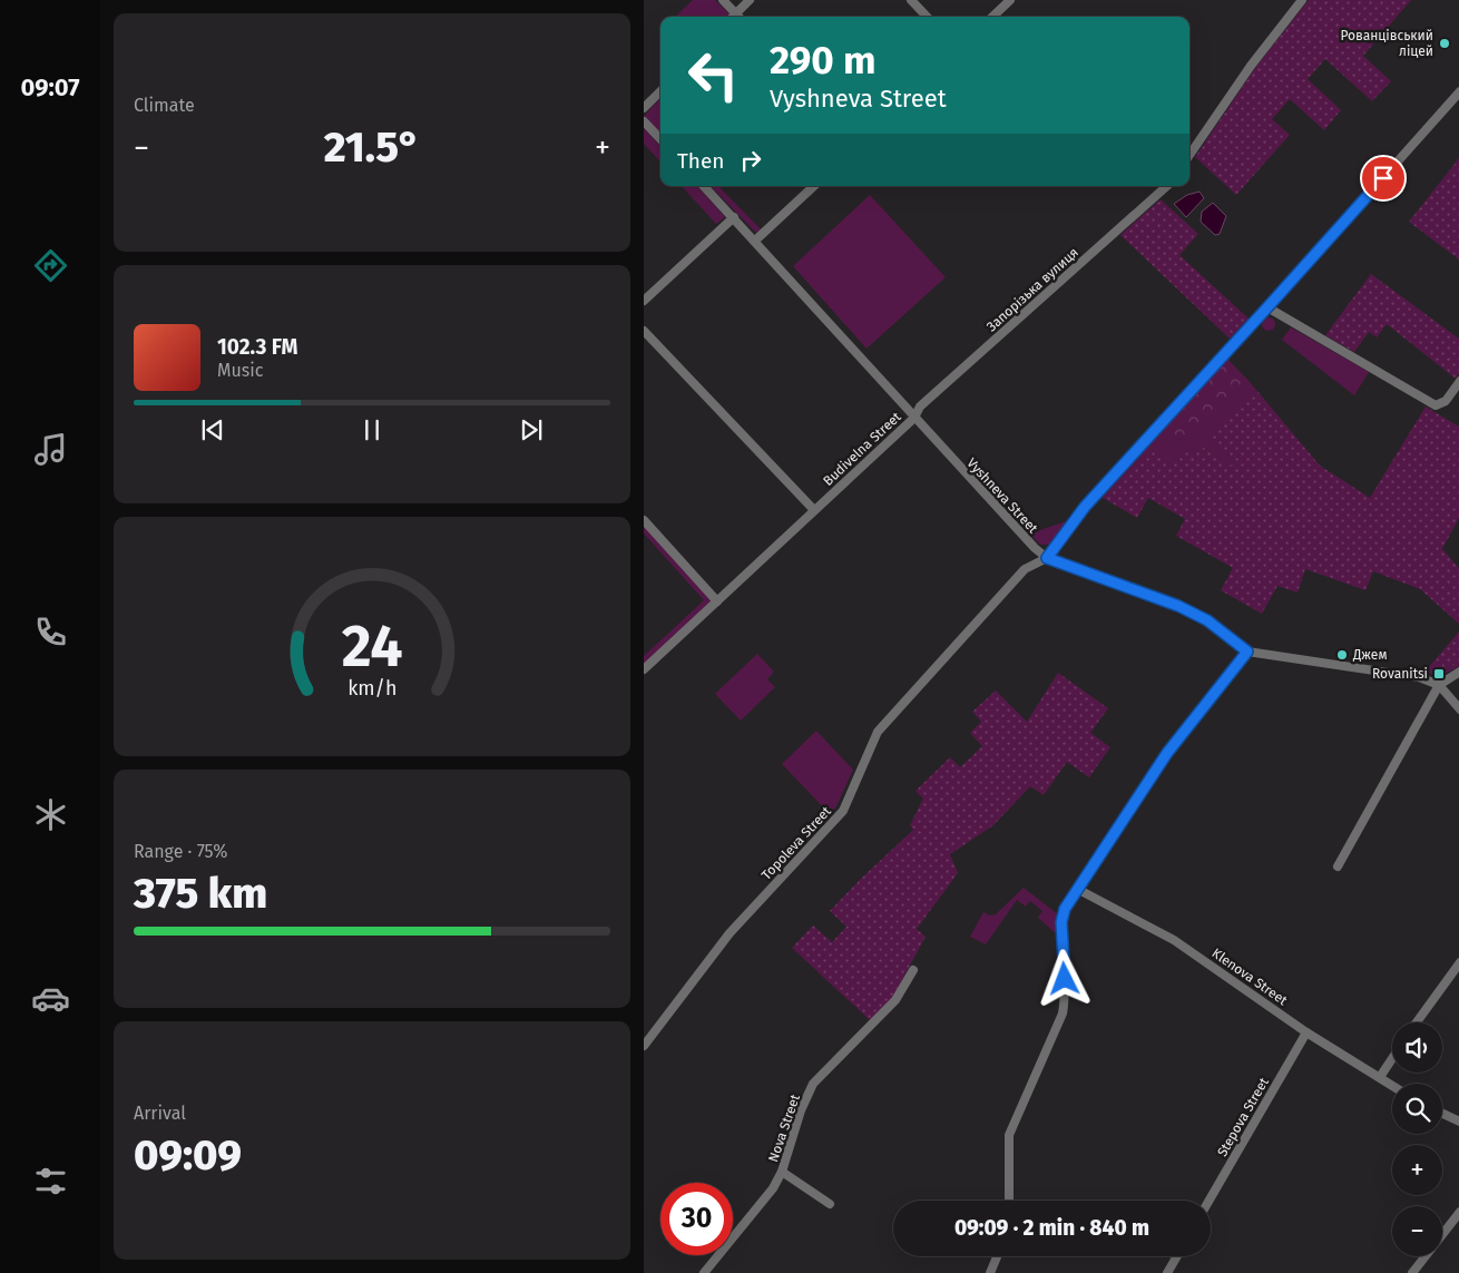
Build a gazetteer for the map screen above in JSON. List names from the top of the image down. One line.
{"streets":{"street":["Запорізька вулиця","Budivelna Street","Vyshneva Street","Topoleva Street","Klenova Street","Stepova Street","Nova Street"]},"crossings":[["Запорізька вулиця","Budivelna Street"],["Запорізька вулиця","Vyshneva Street"],["Budivelna Street","Vyshneva Street"],["Vyshneva Street","Topoleva Street"],["Klenova Street","Stepova Street"]],"places":{"other":["Рованцівський ліцей","Джем"],"transit":["Rovanitsi"]},"page":{"tabs":"09:07","tile":["Climate",["Range · 75%","375 km"],["Arrival","09:09"]],"turn":["290 m","Vyshneva Street"],"heat":["−","21.5°","+"],"then":"Then","song":["102.3 FM","Music"],"map_buttons":["+","−"],"limit":"30","trip":"09:09 · 2 min · 840 m","gauge":["24","km/h"]}}
